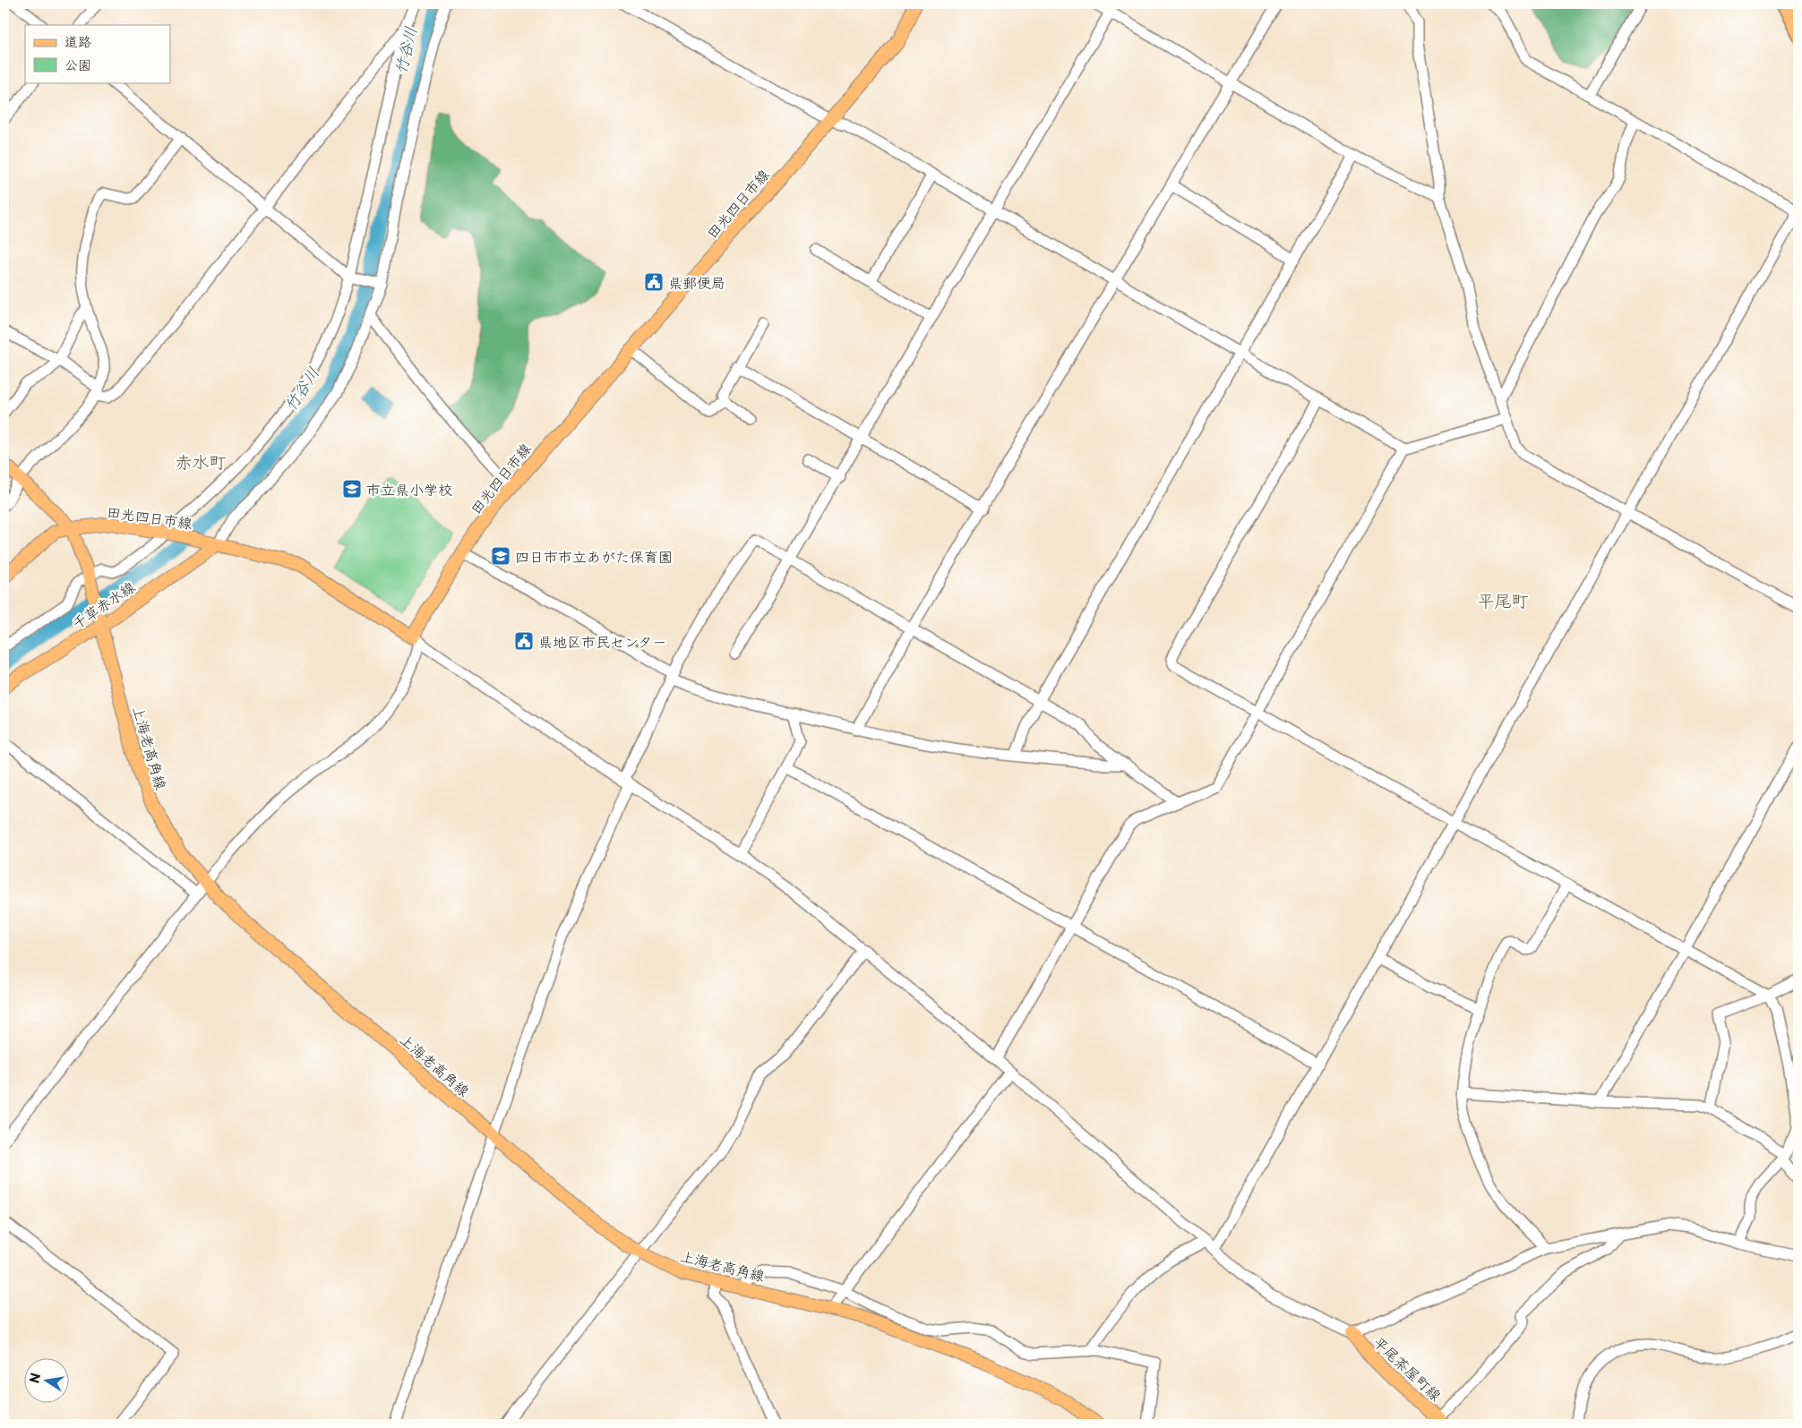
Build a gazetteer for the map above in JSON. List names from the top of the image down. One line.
{"streets":{"main road":["田光四日市線","千草赤水線","上海老高角線","平尾茶屋町線"]},"crossings":[["田光四日市線","千草赤水線"],["田光四日市線","上海老高角線"],["千草赤水線","上海老高角線"]],"districts":["赤水町","平尾町"],"water":["竹谷川"],"places":{"public building":["県郵便局","県地区市民センター"],"school or university":["市立県小学校","四日市市立あがた保育園"]},"legend":["道路","公園"],"north":"left"}
